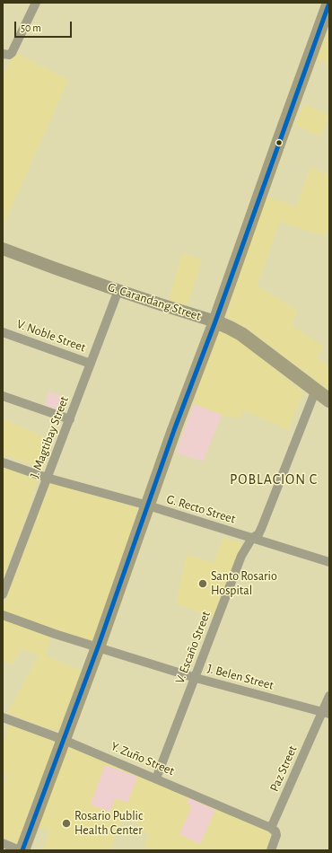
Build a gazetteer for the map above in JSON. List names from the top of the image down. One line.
{"streets":{"main road":["G. Carandang Street"],"street":["V. Noble Street","J. Magtibay Street","G. Recto Street","V. Escaño Street","J. Belen Street","Y. Zuño Street","Paz Street"]},"crossings":[["G. Carandang Street","J. Magtibay Street"],["G. Carandang Street","V. Escaño Street"],["V. Noble Street","J. Magtibay Street"],["J. Magtibay Street","G. Recto Street"],["G. Recto Street","V. Escaño Street"],["V. Escaño Street","J. Belen Street"],["V. Escaño Street","Y. Zuño Street"],["J. Belen Street","Paz Street"],["Y. Zuño Street","Paz Street"]],"districts":["POBLACION C"],"places":["Santo Rosario Hospital","Rosario Public Health Center"],"scale_bar":"50 m"}
